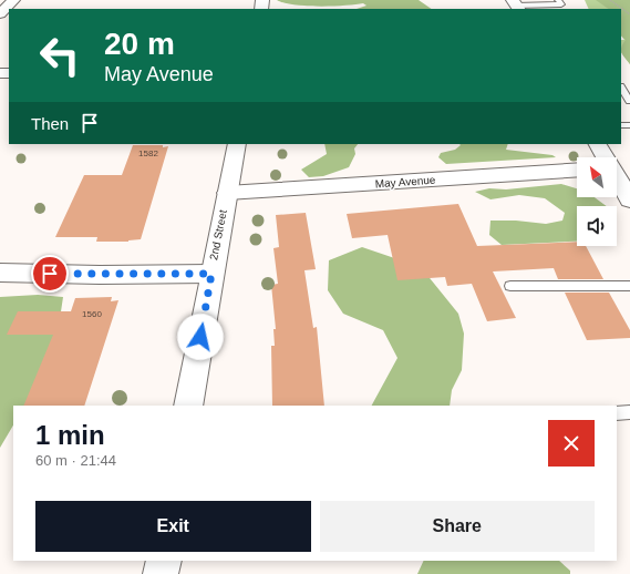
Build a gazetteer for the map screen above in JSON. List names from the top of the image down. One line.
{"streets":{"main road":["2nd Street"],"street":["May Avenue"]},"crossings":[["May Avenue","2nd Street"]],"house_numbers":["1582","1560"],"north":"top left","page":{"turn":["20 m","May Avenue"],"then":"Then","heading":["1 min","60 m · 21:44"],"buttons":["Exit","Share"]}}
